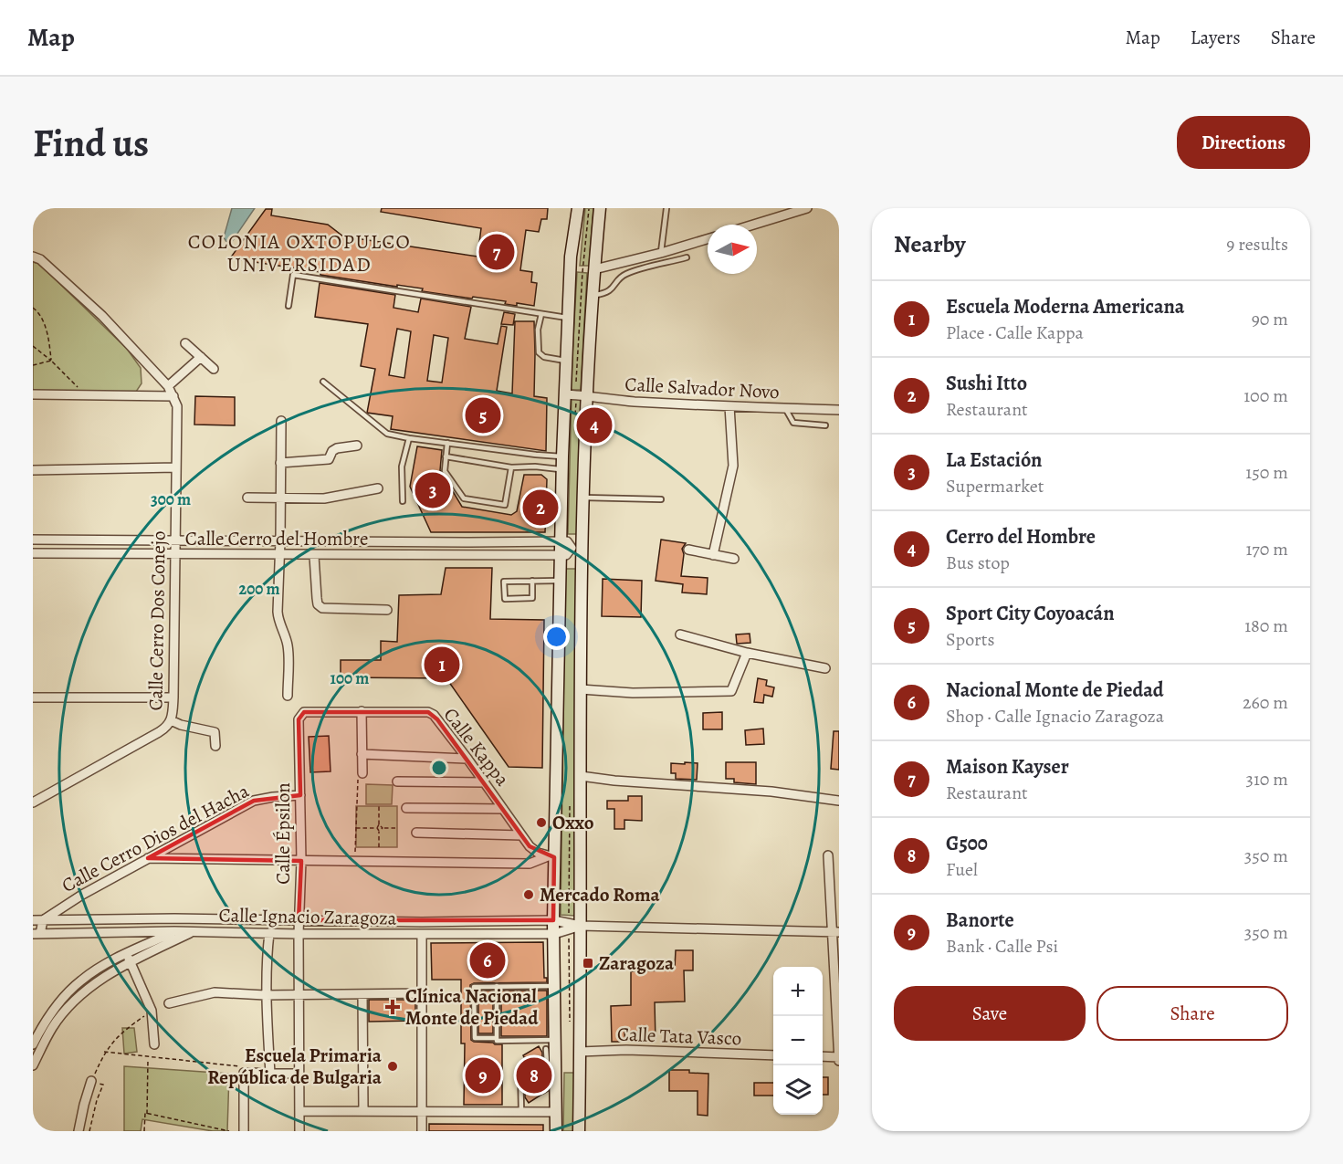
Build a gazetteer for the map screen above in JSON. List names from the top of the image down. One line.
{"streets":{"street":["Calle Salvador Novo","Calle Cerro del Hombre","Calle Cerro Dos Conejo","Calle Kappa","Calle Épsilon","Calle Cerro Dios del Hacha","Calle Ignacio Zaragoza","Calle Tata Vasco"]},"crossings":[["Calle Cerro del Hombre","Calle Cerro Dos Conejo"],["Calle Kappa","Calle Épsilon"],["Calle Épsilon","Calle Cerro Dios del Hacha"],["Calle Épsilon","Calle Ignacio Zaragoza"],["Calle Cerro Dios del Hacha","Calle Ignacio Zaragoza"]],"districts":["COLONIA OXTOPULCO UNIVERSIDAD"],"places":{"other":["Oxxo","Mercado Roma","Escuela Primaria República de Bulgaria"],"transit":["Zaragoza"],"health":["Clínica Nacional Monte de Piedad"]},"north":"right","page":{"header":"Map","nav":["Map","Layers","Share"],"buttons":["Directions",["Save","Share"]],"title":"Find us","heading":["Nearby","9 results"],"pins":["7","5","4","3","2","1","6","8","9"],"list":[{"mark":"1","name":"Escuela Moderna Americana","note":"Place · Calle Kappa","value":"90 m"},{"mark":"2","name":"Sushi Itto","note":"Restaurant","value":"100 m"},{"mark":"3","name":"La Estación","note":"Supermarket","value":"150 m"},{"mark":"4","name":"Cerro del Hombre","note":"Bus stop","value":"170 m"},{"mark":"5","name":"Sport City Coyoacán","note":"Sports","value":"180 m"},{"mark":"6","name":"Nacional Monte de Piedad","note":"Shop · Calle Ignacio Zaragoza","value":"260 m"},{"mark":"7","name":"Maison Kayser","note":"Restaurant","value":"310 m"},{"mark":"8","name":"G500","note":"Fuel","value":"350 m"},{"mark":"9","name":"Banorte","note":"Bank · Calle Psi","value":"350 m"}],"map_buttons":["+","−"]},"rings":["300 m","200 m","100 m"]}
